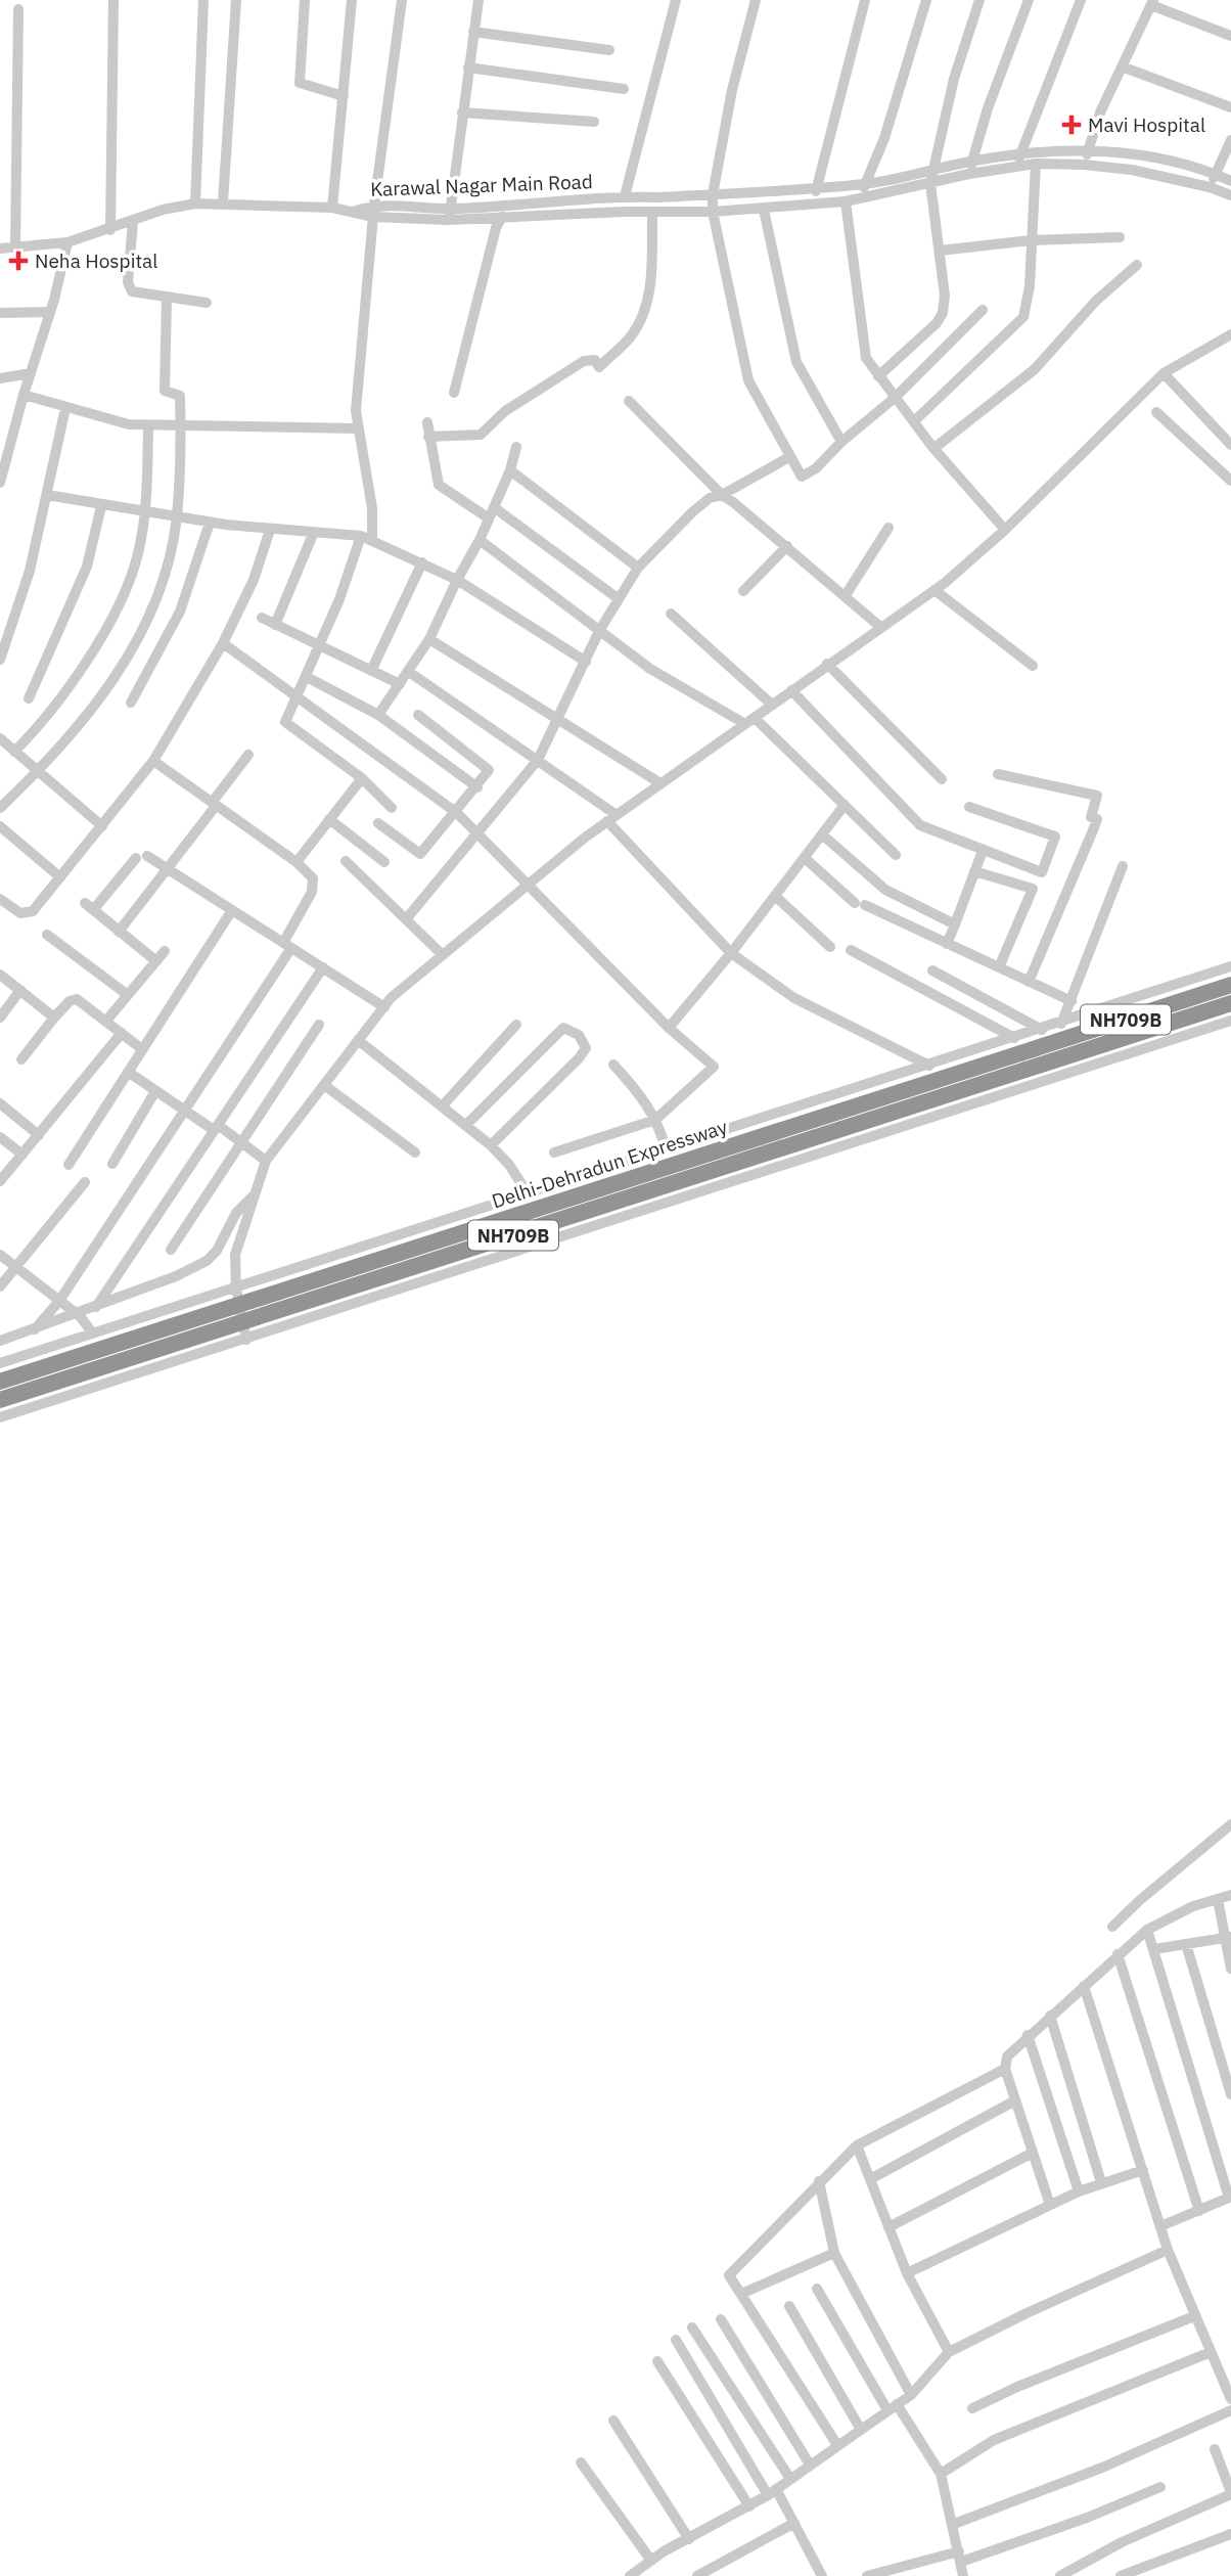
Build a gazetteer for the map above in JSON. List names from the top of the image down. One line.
{"streets":{"highway":["NH709B","Delhi-Dehradun Expressway"],"street":["Karawal Nagar Main Road"]},"places":{"health":["Mavi Hospital","Neha Hospital"]}}
